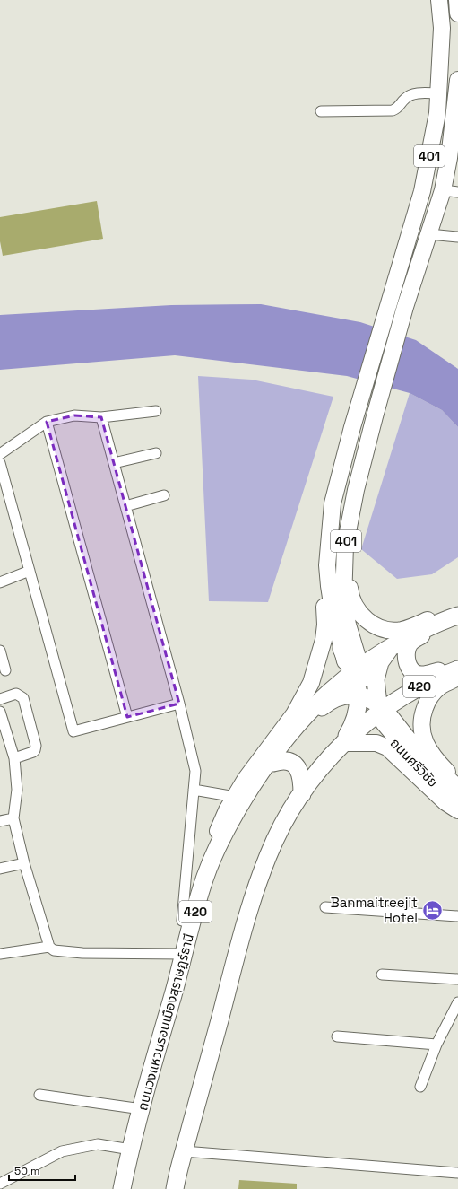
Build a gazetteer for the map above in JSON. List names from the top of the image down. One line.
{"streets":{"highway":["420","ถนนวงแหวนรอบเมืองสุราษฎร์ธานี"],"main road":["401","ถนนศรีวิชัย"]},"crossings":[["401","420"],["401","ถนนศรีวิชัย"],["401","ถนนวงแหวนรอบเมืองสุราษฎร์ธานี"],["420","ถนนศรีวิชัย"],["420","ถนนวงแหวนรอบเมืองสุราษฎร์ธานี"],["ถนนศรีวิชัย","ถนนวงแหวนรอบเมืองสุราษฎร์ธานี"]],"places":{"hotel":["Banmaitreejit Hotel"]},"scale_bar":"50 m"}
